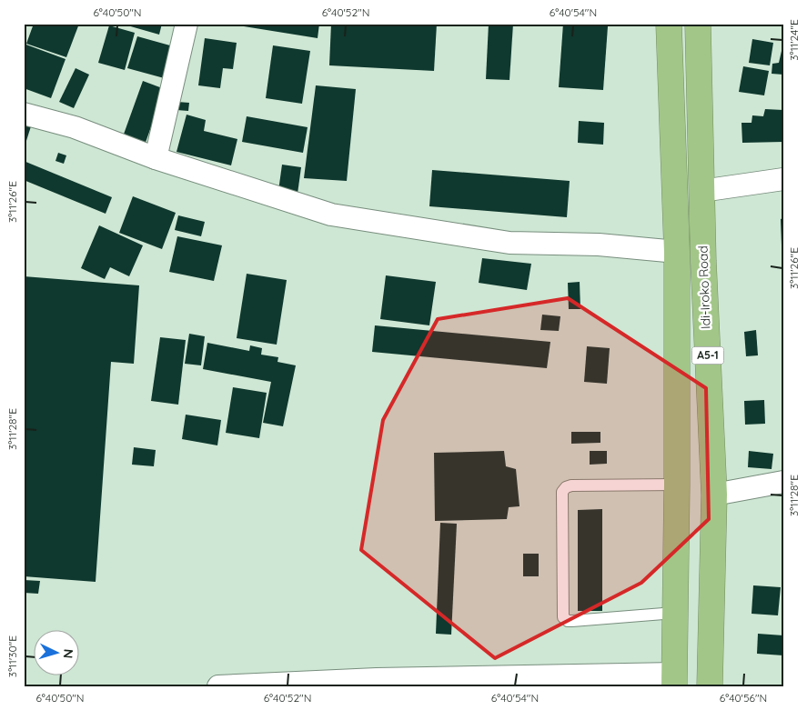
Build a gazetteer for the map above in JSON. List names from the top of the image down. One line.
{"streets":{"highway":["Idi-Iroko Road","A5-1"]},"north":"right","coordinates":["6°40'50\"N","6°40'52\"N","6°40'54\"N","3°11'24\"E","3°11'26\"E","3°11'28\"E","3°11'30\"E","6°40'56\"N"]}
